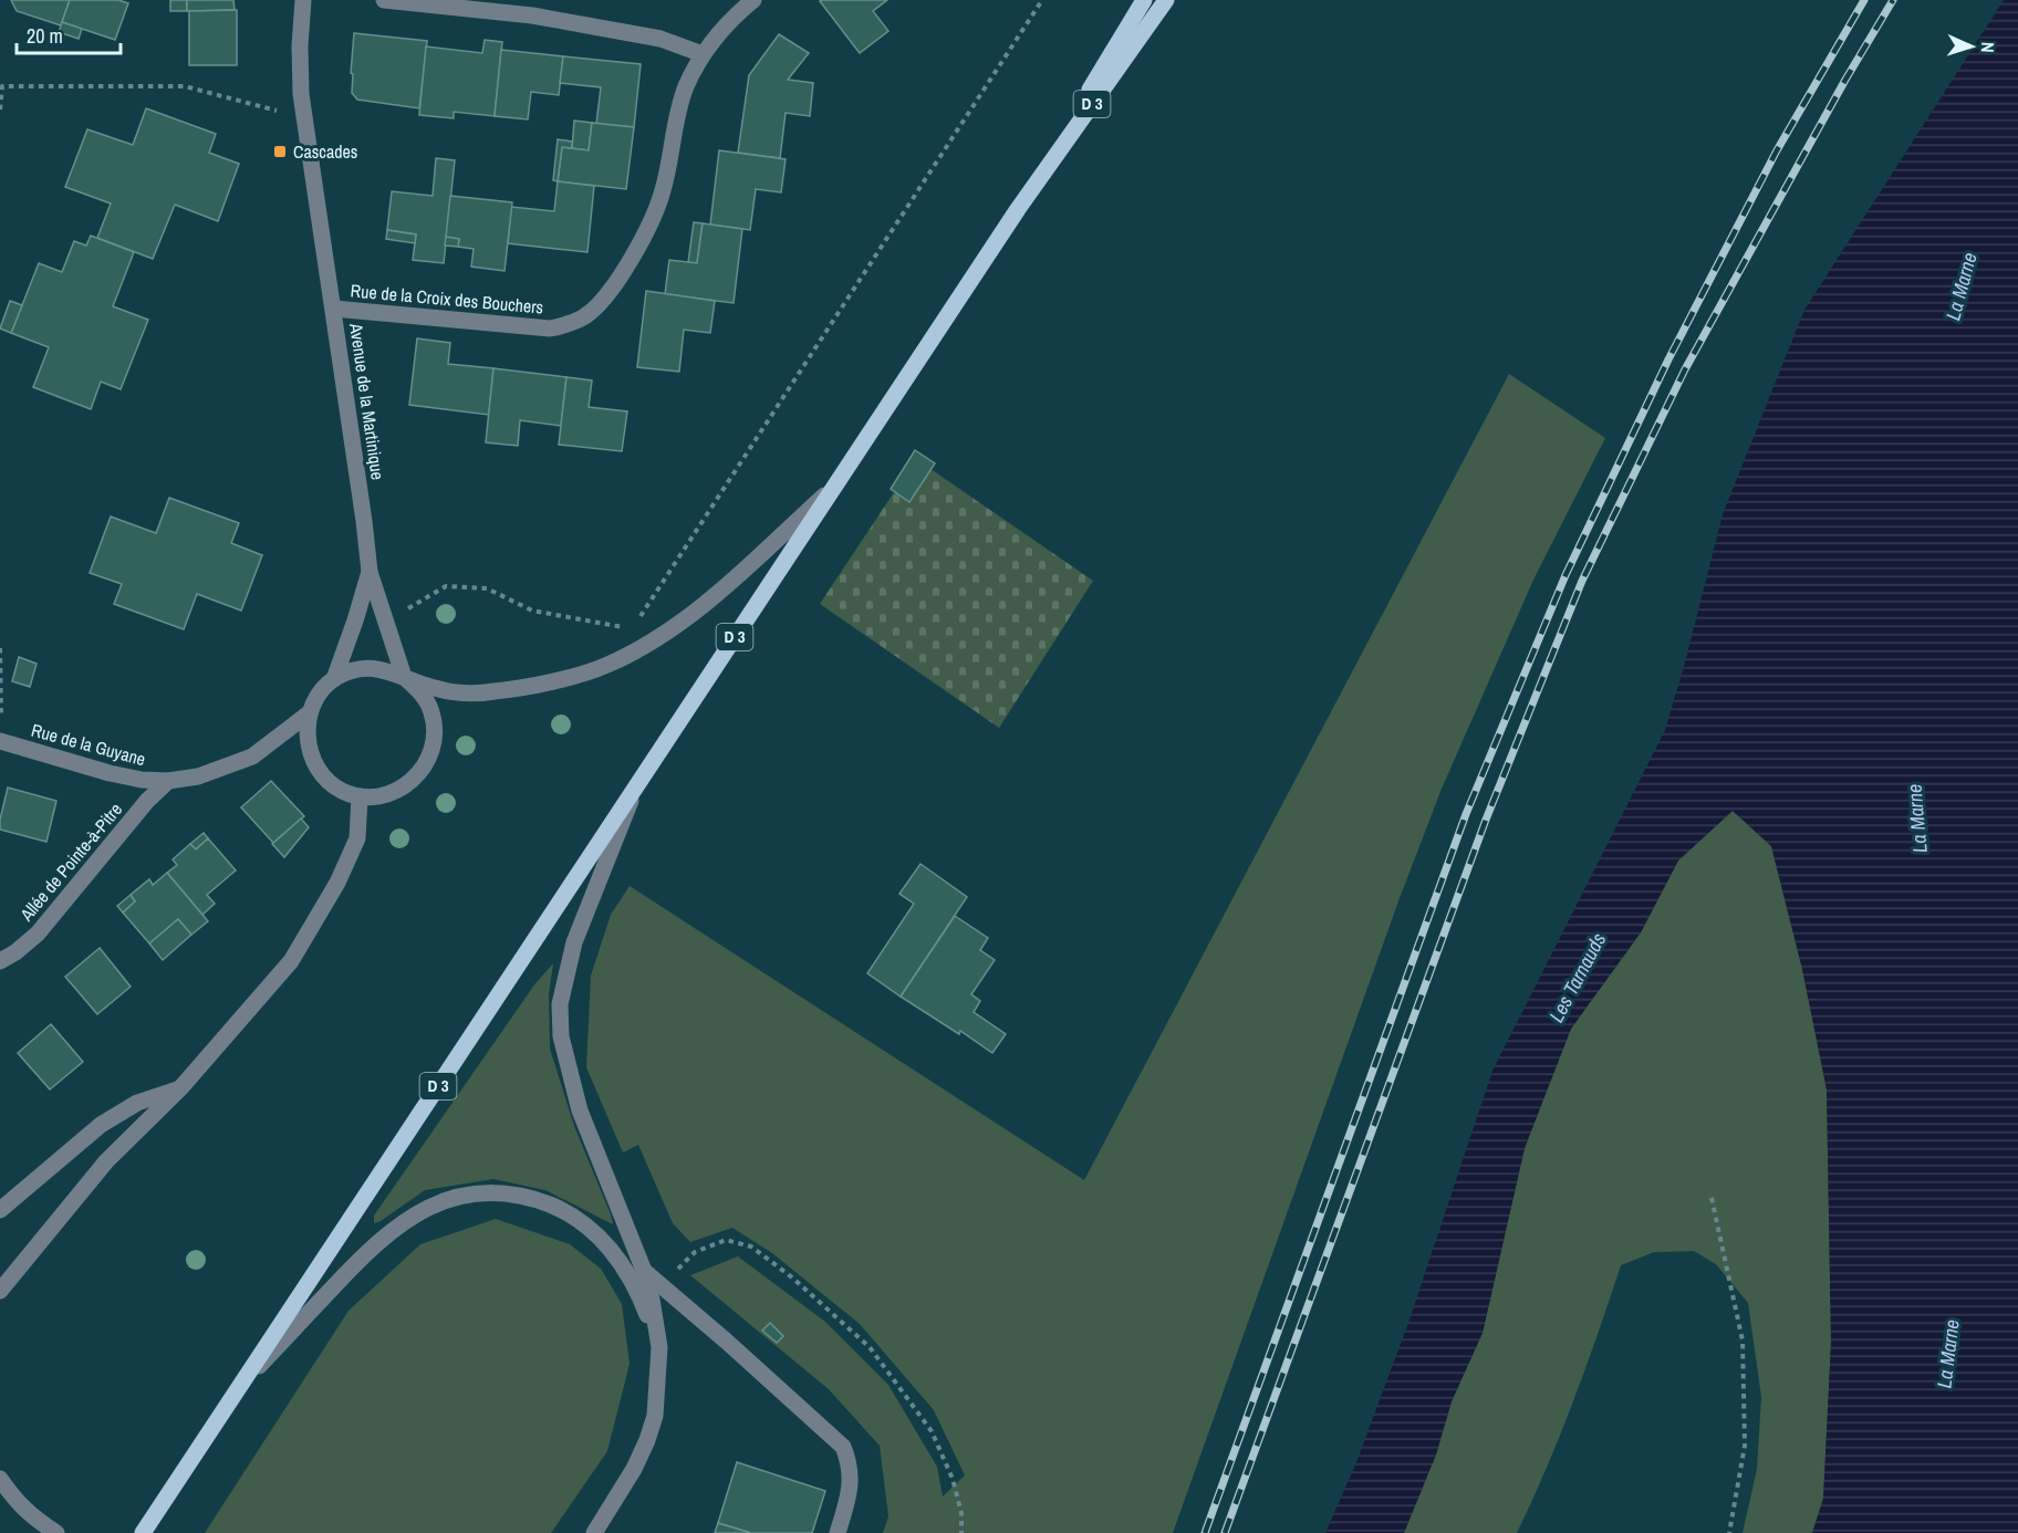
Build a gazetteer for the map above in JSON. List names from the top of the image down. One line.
{"streets":{"main road":["D 3"],"street":["Rue de la Croix des Bouchers","Avenue de la Martinique","Rue de la Guyane","Allée de Pointe-à-Pitre"]},"crossings":[["Rue de la Croix des Bouchers","Avenue de la Martinique"],["Avenue de la Martinique","Rue de la Guyane"],["Rue de la Guyane","Allée de Pointe-à-Pitre"]],"water":["La Marne","Les Tarnauds"],"places":{"transit":["Cascades"]},"scale_bar":"20 m","north":"right"}
